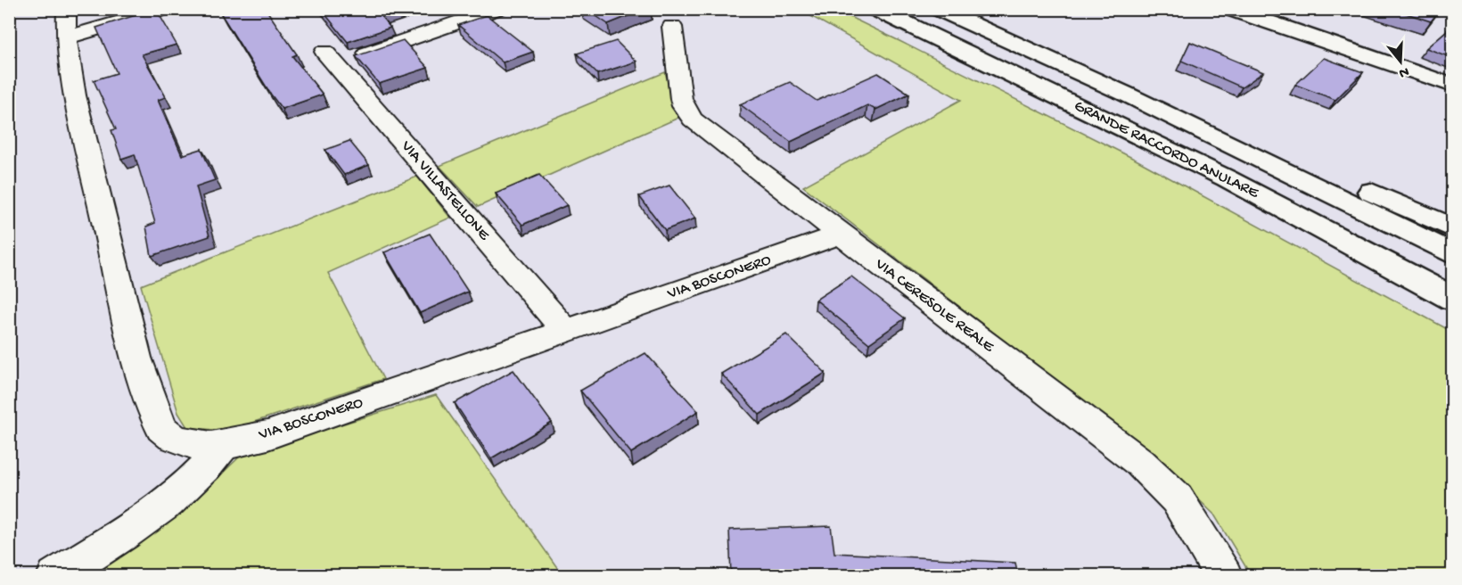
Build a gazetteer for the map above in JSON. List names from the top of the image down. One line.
{"streets":{"main road":["GRANDE RACCORDO ANULARE"],"street":["VIA VILLASTELLONE","VIA BOSCONERO","VIA CERESOLE REALE"]},"crossings":[["VIA VILLASTELLONE","VIA BOSCONERO"],["VIA BOSCONERO","VIA CERESOLE REALE"]],"north":"bottom"}
